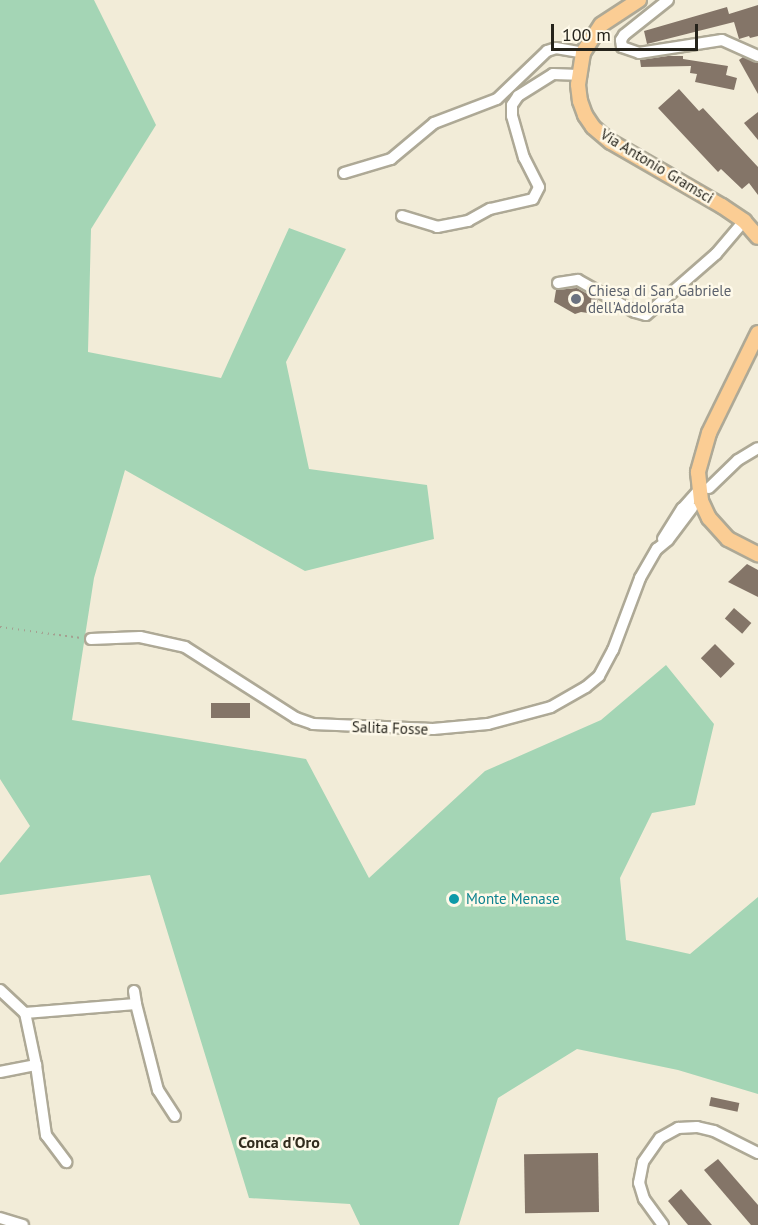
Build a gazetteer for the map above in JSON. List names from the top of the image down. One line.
{"streets":{"main road":["Via Antonio Gramsci"],"street":["Salita Fosse"]},"districts":["Conca d'Oro"],"places":["Chiesa di San Gabriele dell'Addolorata","Monte Menase"],"scale_bar":"100 m"}
